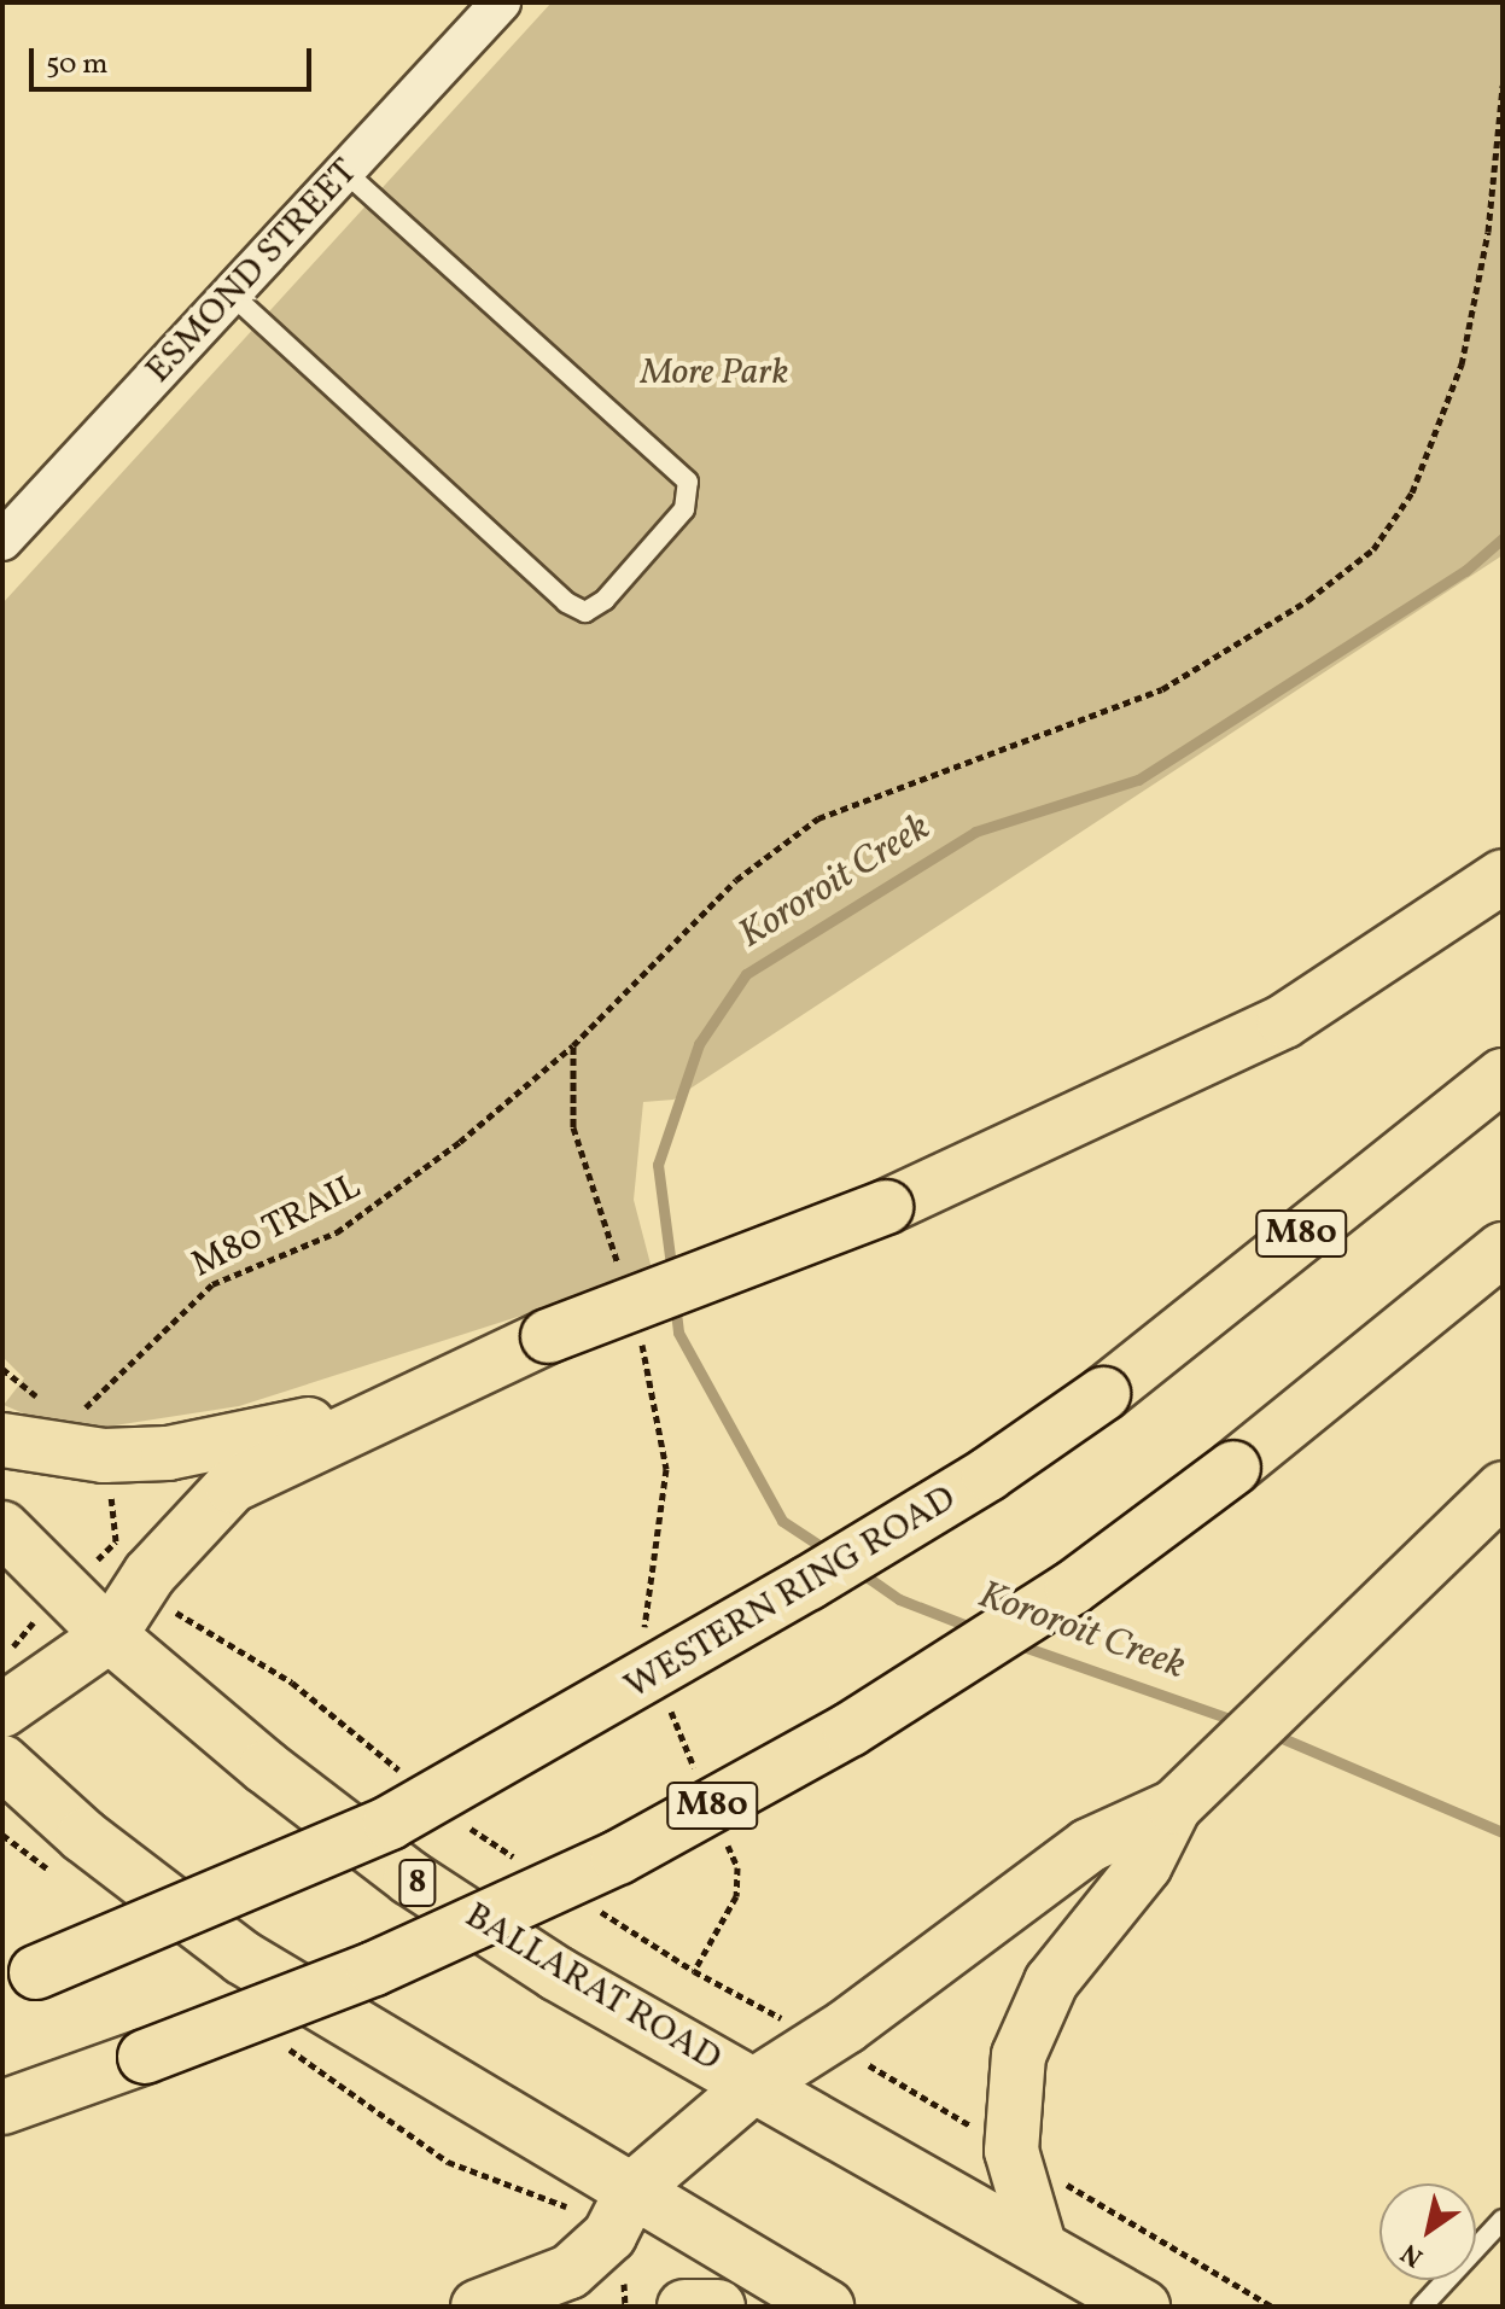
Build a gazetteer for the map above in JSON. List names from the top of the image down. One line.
{"streets":{"highway":["M80","WESTERN RING ROAD","8","BALLARAT ROAD"],"street":["ESMOND STREET"],"path":["M80 TRAIL"]},"water":["Kororoit Creek"],"parks":["More Park"],"scale_bar":"50 m","north":"bottom left"}
